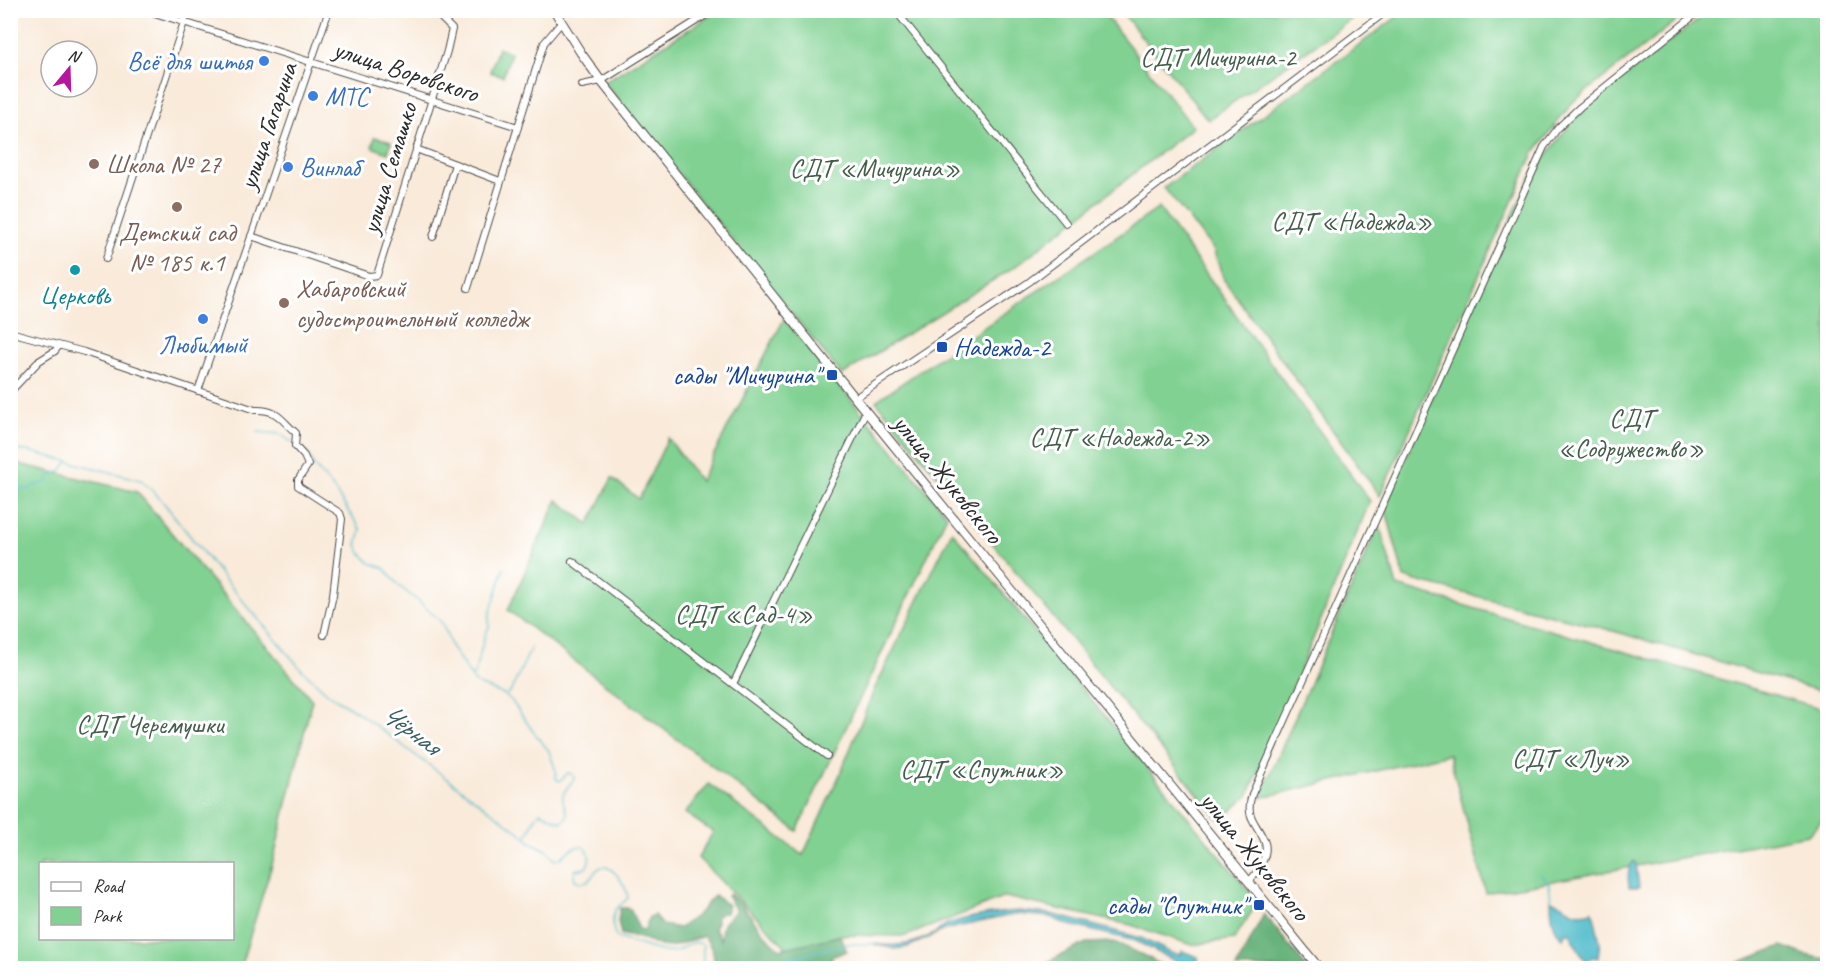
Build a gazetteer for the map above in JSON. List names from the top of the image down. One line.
{"streets":{"main road":["улица Жуковского"],"street":["улица Воровского","улица Гагарина","улица Семашко"]},"crossings":[["улица Воровского","улица Гагарина"],["улица Воровского","улица Семашко"],["улица Гагарина","улица Семашко"]],"water":["Чёрная"],"parks":["СДТ Мичурина-2","СДТ «Мичурина»","СДТ «Надежда»","СДТ «Содружество»","СДТ «Надежда-2»","СДТ «Сад-4»","СДТ Черемушки","СДТ «Луч»","СДТ «Спутник»"],"places":{"other":["Всё для шитья","МТС","Школа № 27","Винлаб","Детский сад № 185 к.1","Церковь","Хабаровский судостроительный колледж","Любимый"],"transit":["Надежда-2","сады \"Мичурина\"","сады \"Спутник\""]},"legend":["Road","Park"],"north":"top"}
